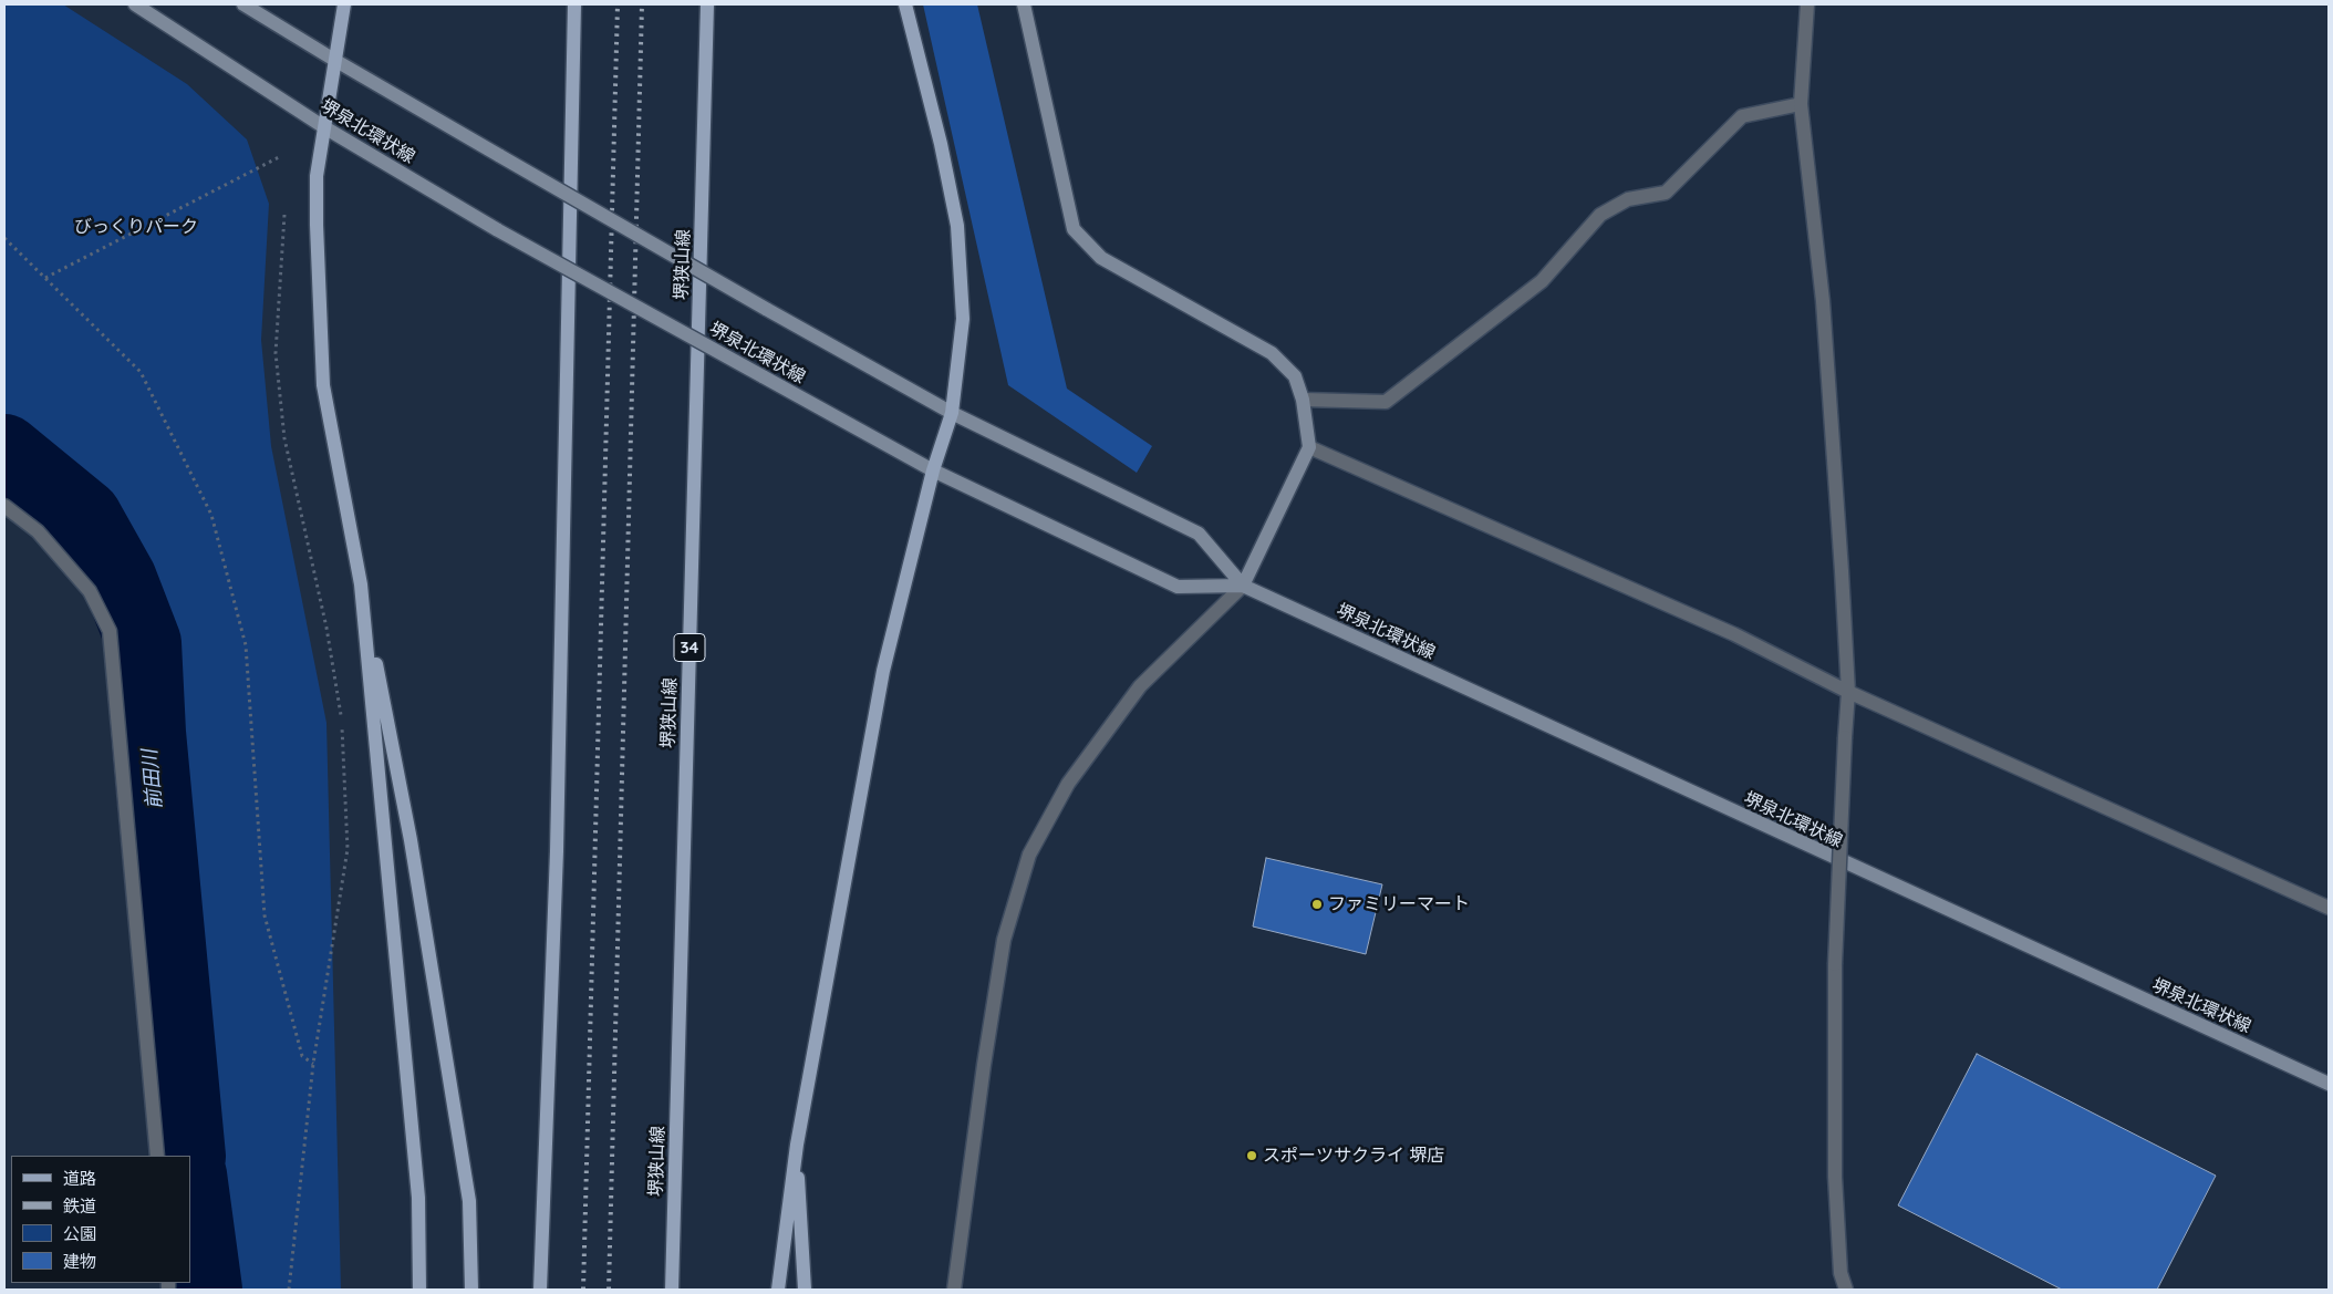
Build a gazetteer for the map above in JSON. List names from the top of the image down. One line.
{"streets":{"main road":["堺泉北環状線","堺狭山線","34"]},"water":["前田川"],"parks":["びっくりパーク"],"places":["ファミリーマート","スポーツサクライ 堺店"],"legend":["道路","鉄道","公園","建物"]}
